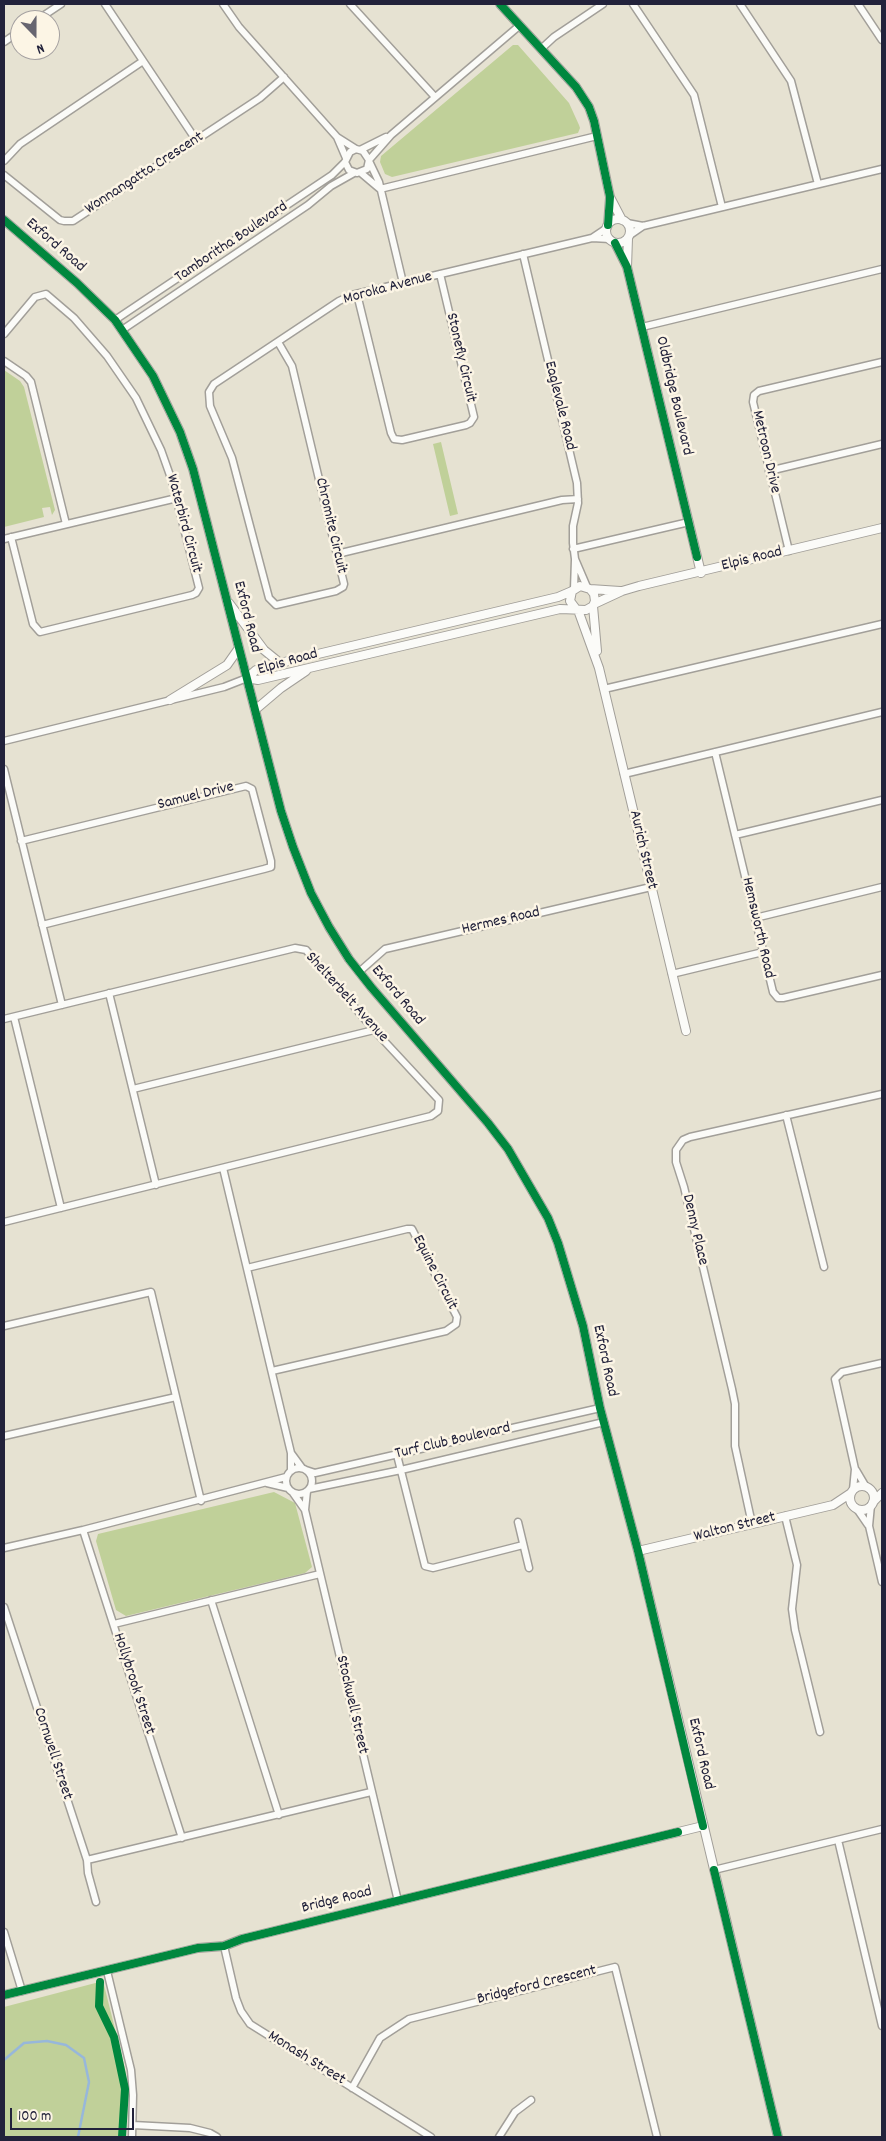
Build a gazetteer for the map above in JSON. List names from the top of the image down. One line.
{"streets":{"street":["Wonnangatta Crescent","Tamboritha Boulevard","Exford Road","Moroka Avenue","Stonefly Circuit","Oldbridge Boulevard","Eaglevale Road","Metroon Drive","Waterbird Circuit","Chromite Circuit","Elpis Road","Samuel Drive","Aurich Street","Hermes Road","Hemsworth Road","Shelterbelt Avenue","Denny Place","Equine Circuit","Turf Club Boulevard","Walton Street","Hollybrook Street","Stockwell Street","Cornwell Street","Bridge Road","Bridgeford Crescent","Monash Street"]},"crossings":[["Tamboritha Boulevard","Exford Road"],["Exford Road","Elpis Road"],["Exford Road","Hermes Road"],["Exford Road","Turf Club Boulevard"],["Exford Road","Walton Street"],["Exford Road","Bridge Road"],["Moroka Avenue","Stonefly Circuit"],["Moroka Avenue","Oldbridge Boulevard"],["Moroka Avenue","Eaglevale Road"],["Moroka Avenue","Chromite Circuit"],["Oldbridge Boulevard","Elpis Road"],["Eaglevale Road","Elpis Road"],["Eaglevale Road","Aurich Street"],["Metroon Drive","Elpis Road"],["Elpis Road","Aurich Street"],["Aurich Street","Hermes Road"],["Denny Place","Walton Street"],["Turf Club Boulevard","Stockwell Street"],["Stockwell Street","Bridge Road"],["Bridge Road","Monash Street"],["Bridgeford Crescent","Monash Street"]],"scale_bar":"100 m","north":"bottom"}
